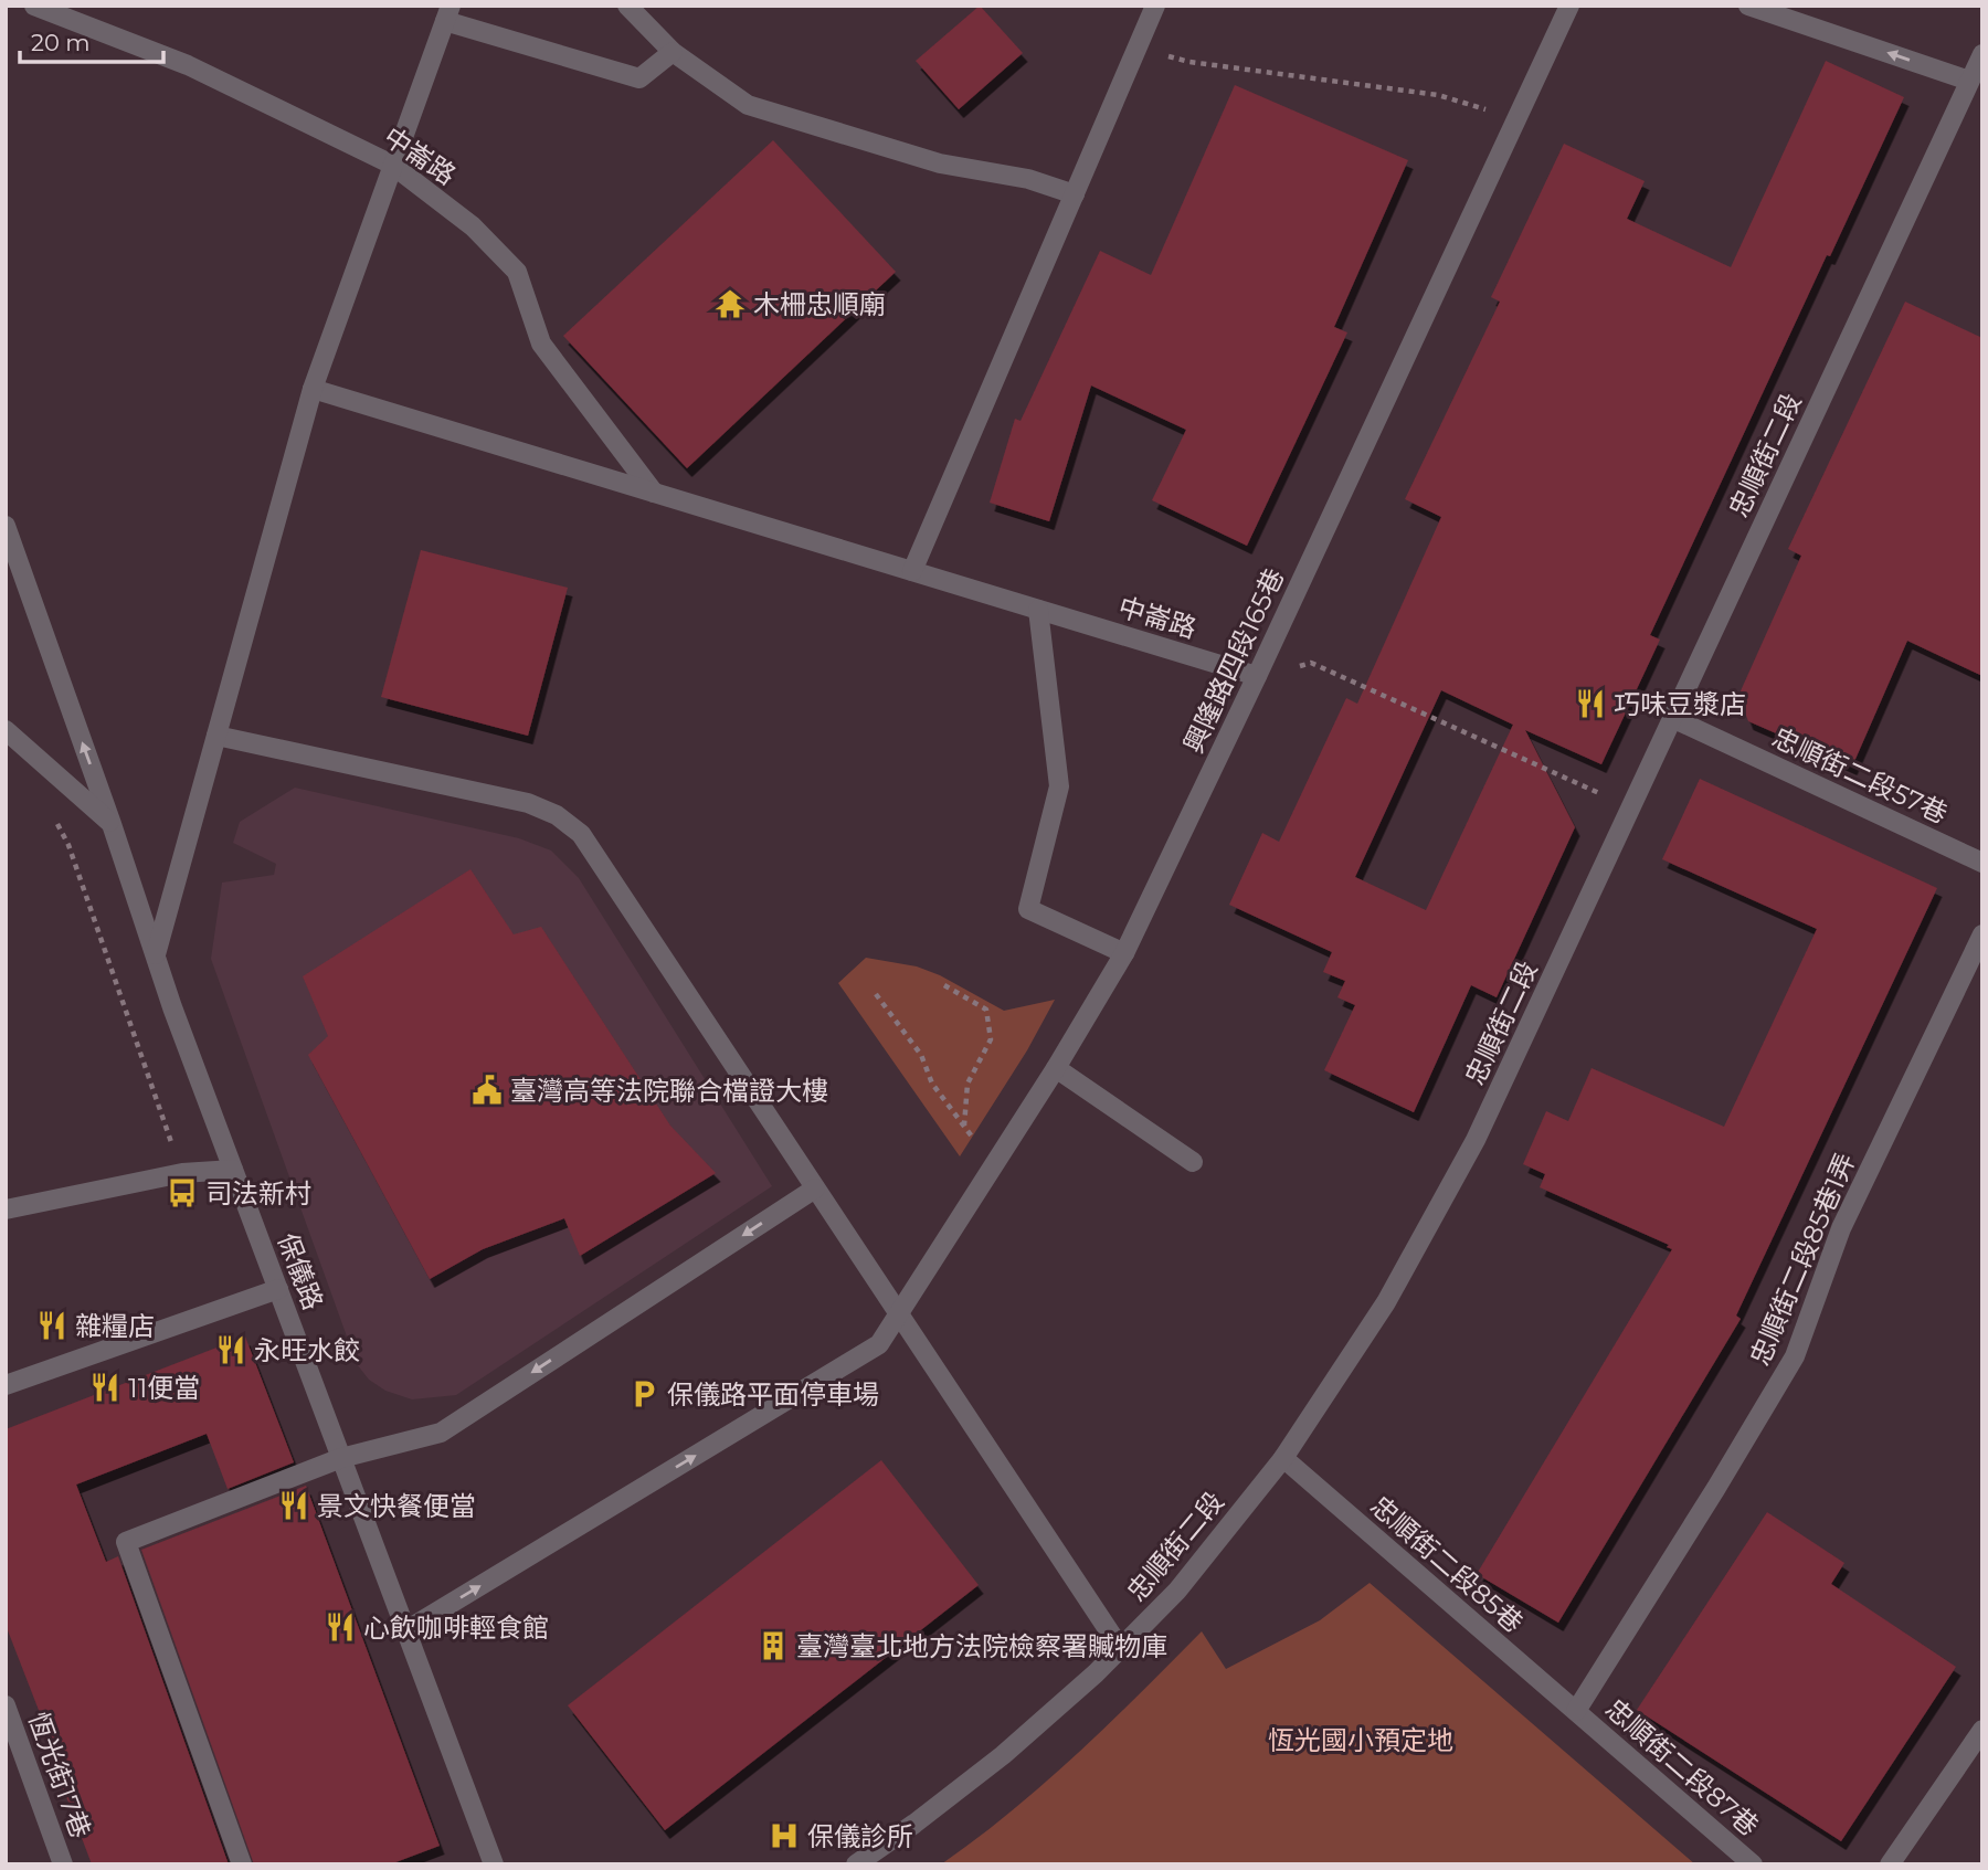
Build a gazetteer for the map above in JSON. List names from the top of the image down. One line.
{"streets":{"street":["中崙路","忠順街二段","興隆路四段165巷","忠順街二段57巷","忠順街二段85巷1弄","保儀路","忠順街二段85巷","忠順街二段87巷","恆光街17巷"]},"crossings":[["中崙路","興隆路四段165巷"],["忠順街二段","忠順街二段57巷"],["忠順街二段","忠順街二段85巷"],["興隆路四段165巷","保儀路"],["忠順街二段85巷1弄","忠順街二段85巷"],["忠順街二段85巷1弄","忠順街二段87巷"],["忠順街二段85巷","忠順街二段87巷"]],"parks":["恆光國小預定地"],"places":{"temple":["木柵忠順廟"],"restaurant":["巧味豆漿店","雜糧店","永旺水餃","11便當","景文快餐便當","心飲咖啡輕食館"],"public building":["臺灣高等法院聯合檔證大樓"],"bus stop":["司法新村"],"parking":["保儀路平面停車場"],"building":["臺灣臺北地方法院檢察署贓物庫"],"hospital":["保儀診所"]},"scale_bar":"20 m"}
